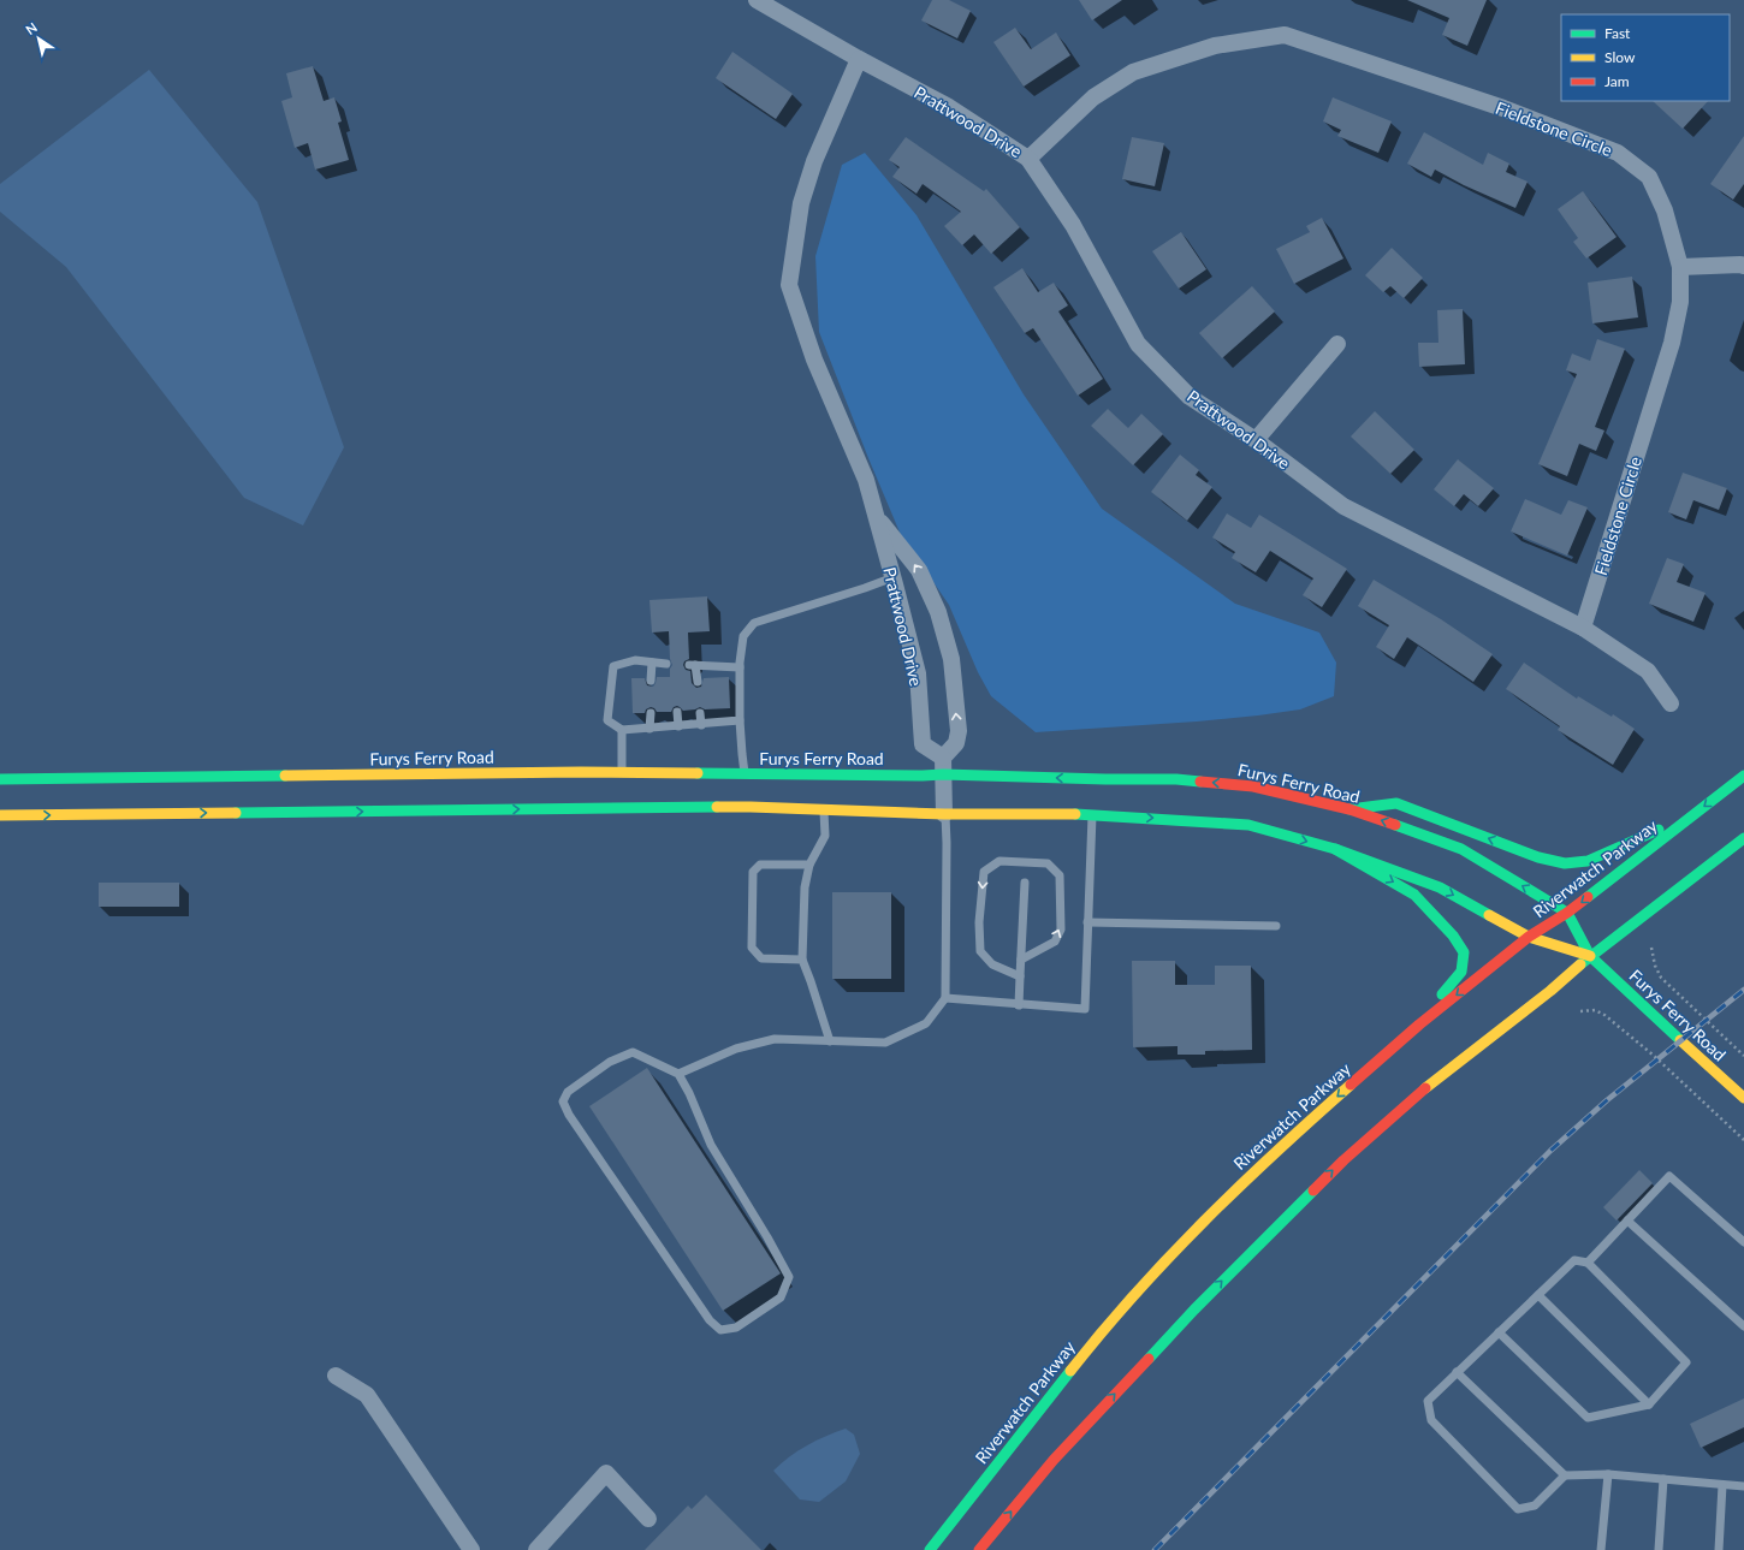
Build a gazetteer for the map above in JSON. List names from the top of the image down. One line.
{"streets":{"main road":["Furys Ferry Road","Riverwatch Parkway"],"street":["Prattwood Drive","Fieldstone Circle"]},"crossings":[["Prattwood Drive","Fieldstone Circle"],["Prattwood Drive","Furys Ferry Road"],["Furys Ferry Road","Riverwatch Parkway"]],"legend":["Fast","Slow","Jam"],"north":"top left"}
